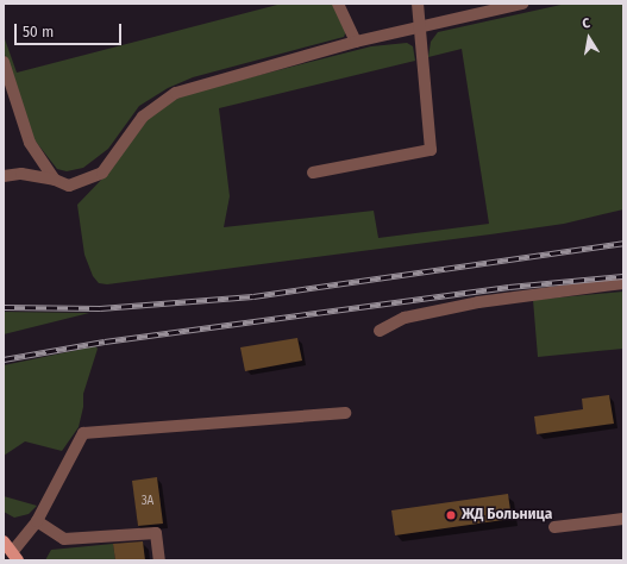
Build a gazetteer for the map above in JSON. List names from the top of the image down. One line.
{"places":["ЖД Больница"],"house_numbers":["3А"],"scale_bar":"50 m","north":"top"}
